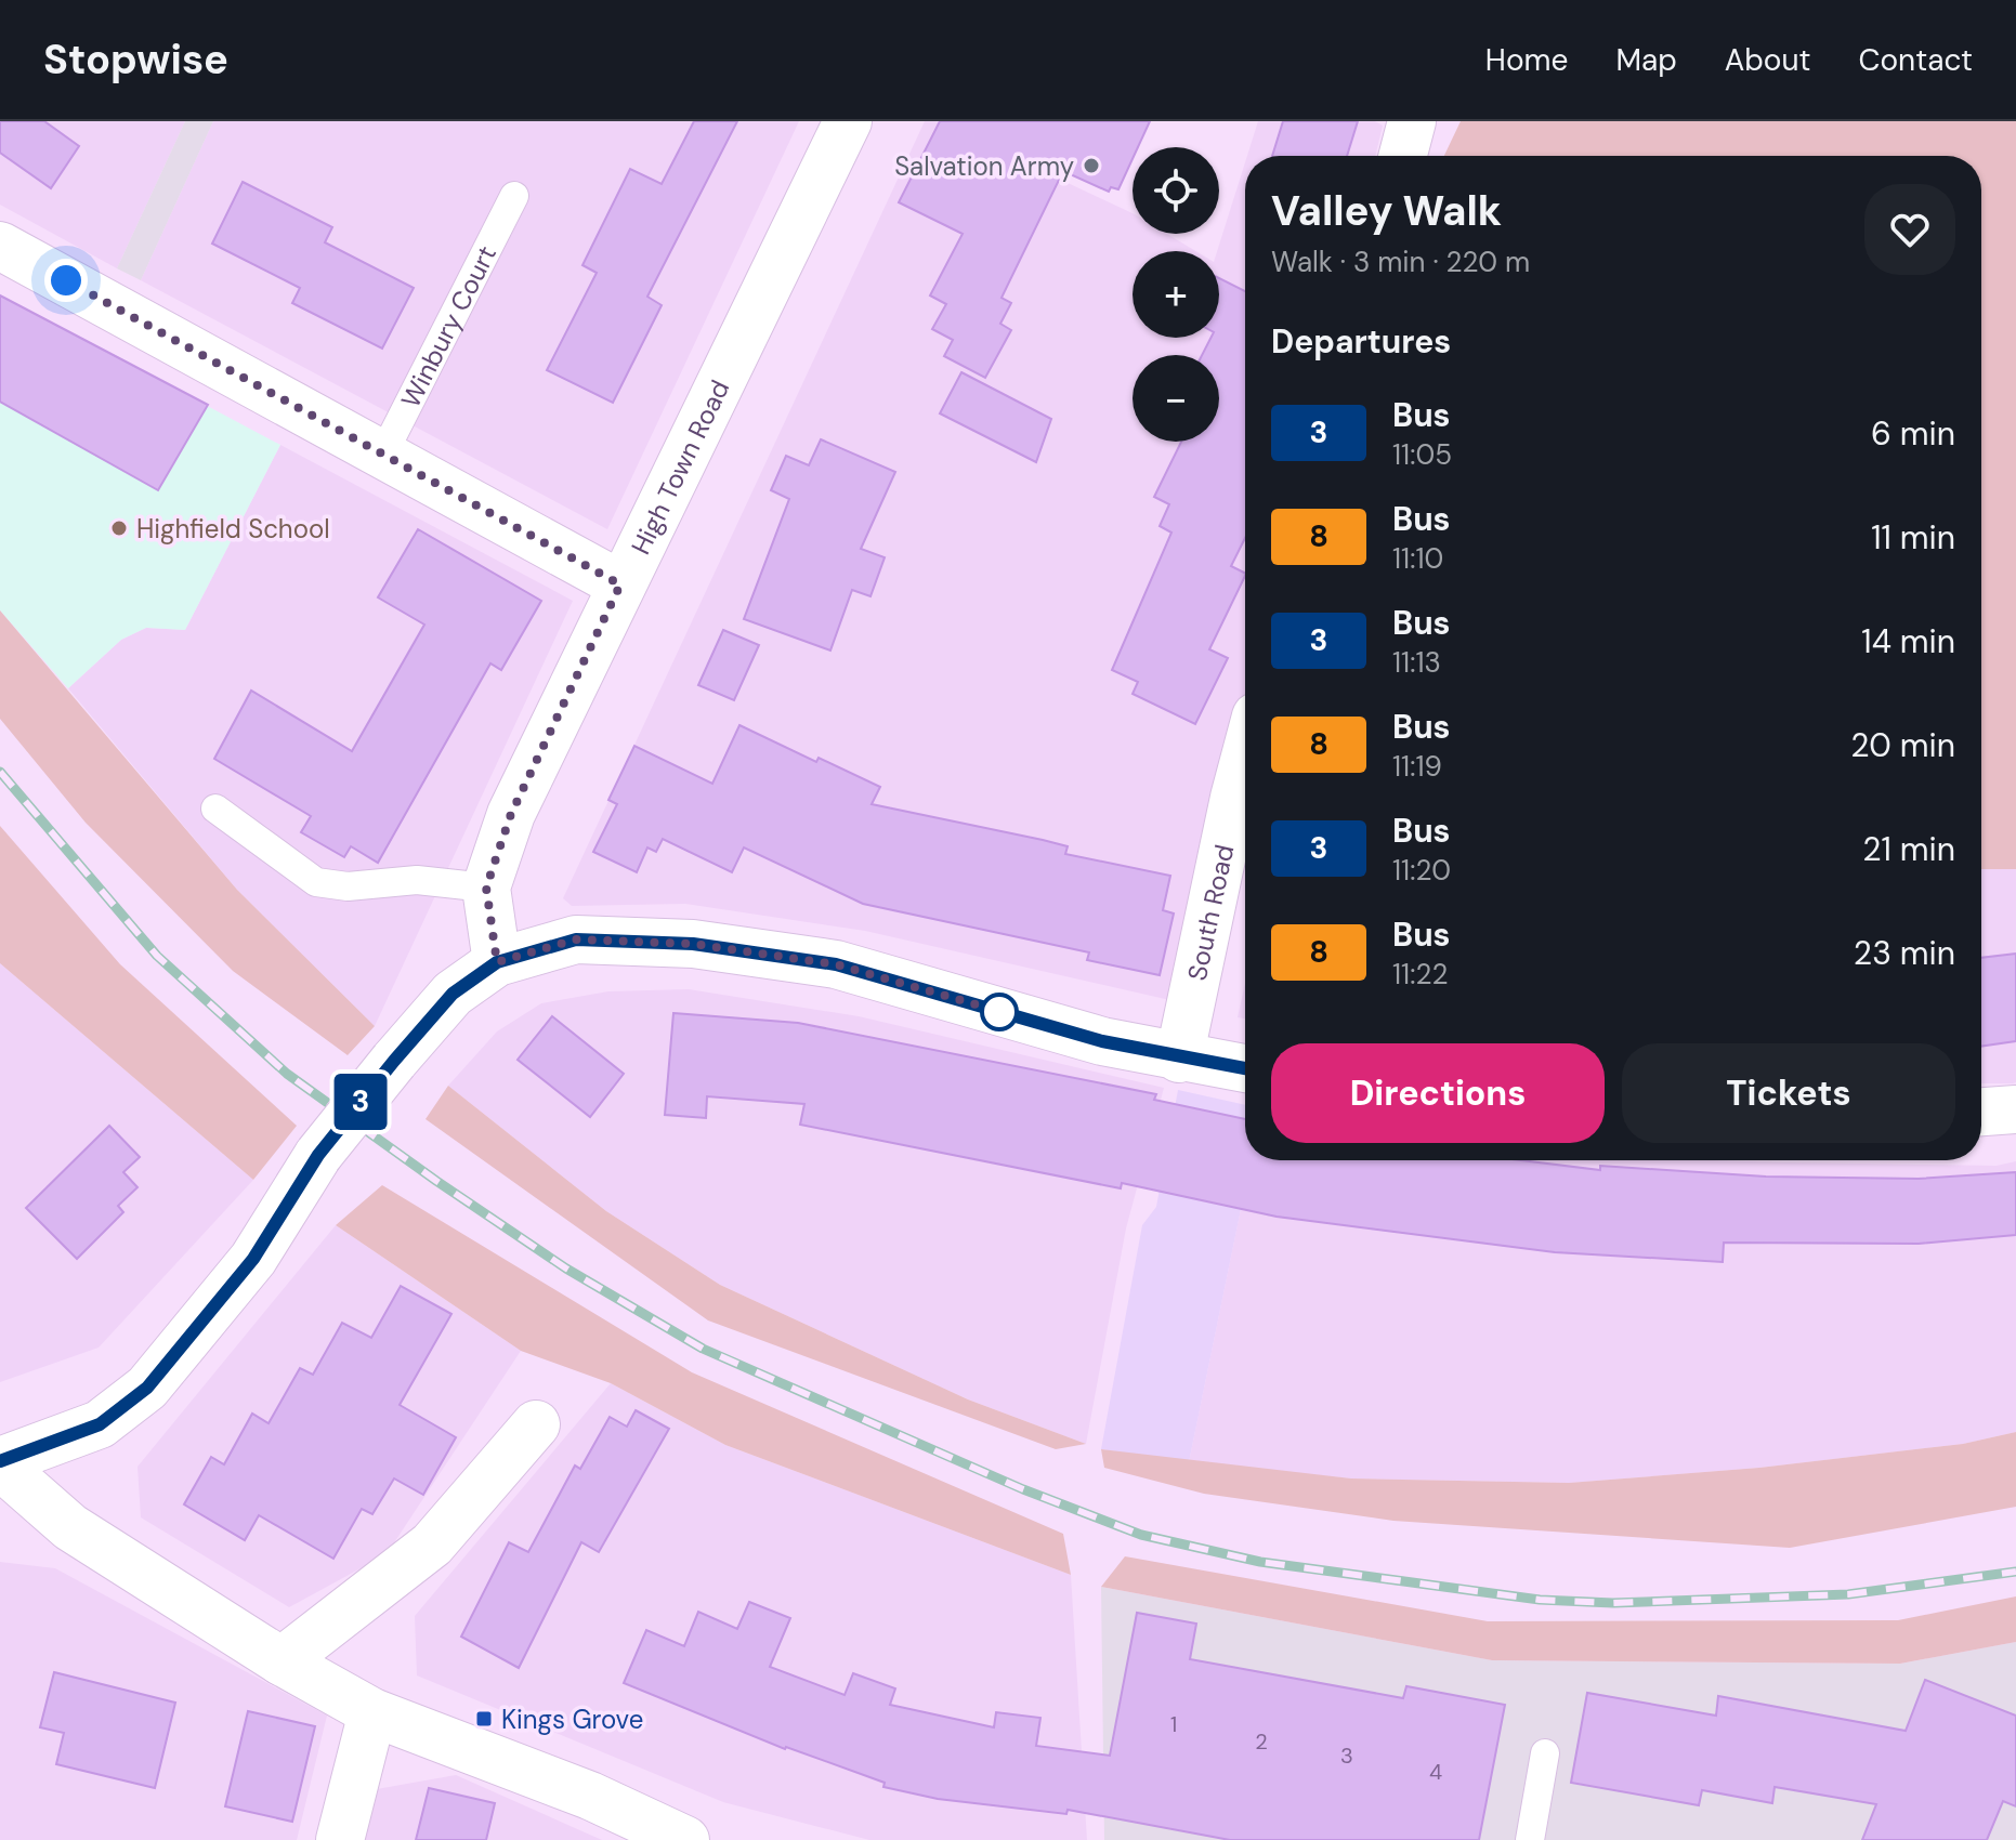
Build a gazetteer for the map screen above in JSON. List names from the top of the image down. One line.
{"streets":{"street":["High Town Road","South Road"],"lane":["Winbury Court"]},"places":{"other":["Salvation Army","Highfield School"],"transit":["Kings Grove"]},"lines":["bus line 3"],"house_numbers":["1","2","3","4"],"page":{"header":"Stopwise","nav":["Home","Map","About","Contact"],"on_map":"3","map_buttons":["+","−"],"heading":[["Valley Walk","Walk · 3 min · 220 m"],"Departures"],"list":[{"mark":"3","name":"Bus","note":"11:05","value":"6 min"},{"mark":"8","name":"Bus","note":"11:10","value":"11 min"},{"mark":"3","name":"Bus","note":"11:13","value":"14 min"},{"mark":"8","name":"Bus","note":"11:19","value":"20 min"},{"mark":"3","name":"Bus","note":"11:20","value":"21 min"},{"mark":"8","name":"Bus","note":"11:22","value":"23 min"}],"buttons":["Directions","Tickets"]}}
